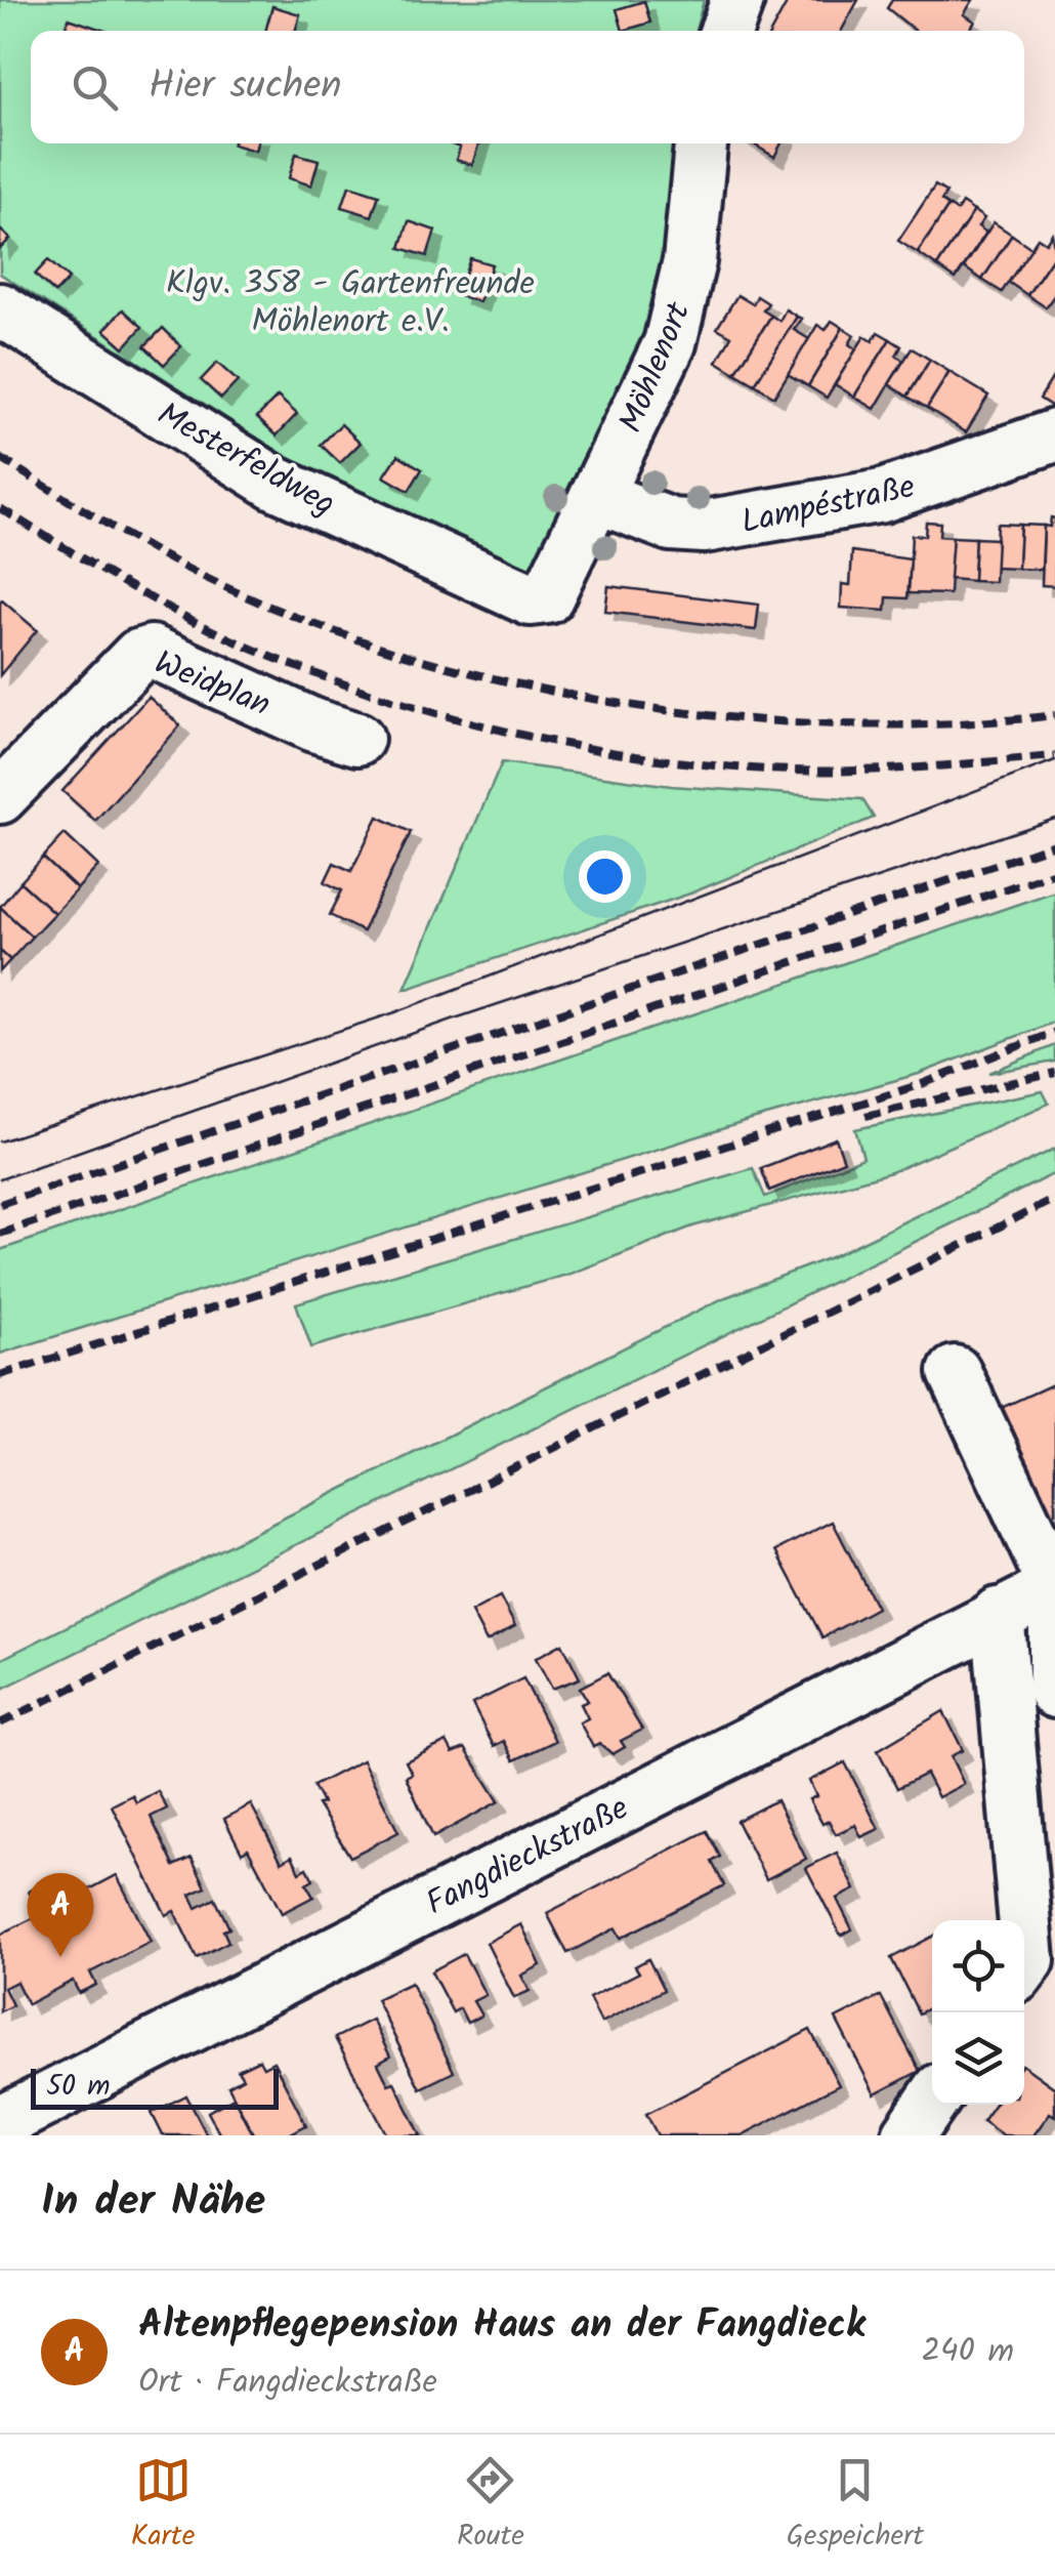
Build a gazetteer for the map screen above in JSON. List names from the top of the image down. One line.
{"streets":{"street":["Möhlenort","Mesterfeldweg","Lampéstraße","Weidplan","Fangdieckstraße"]},"crossings":[["Möhlenort","Mesterfeldweg"],["Möhlenort","Lampéstraße"]],"parks":["Klgv. 358 - Gartenfreunde Möhlenort e.V."],"scale_bar":"50 m","page":{"search":"Hier suchen","pins":"A","scale":"50 m","heading":"In der Nähe","list":[{"mark":"A","name":"Altenpflegepension Haus an der Fangdieck","note":"Ort · Fangdieckstraße","value":"240 m"}],"nav":["Karte","Route","Gespeichert"]}}
